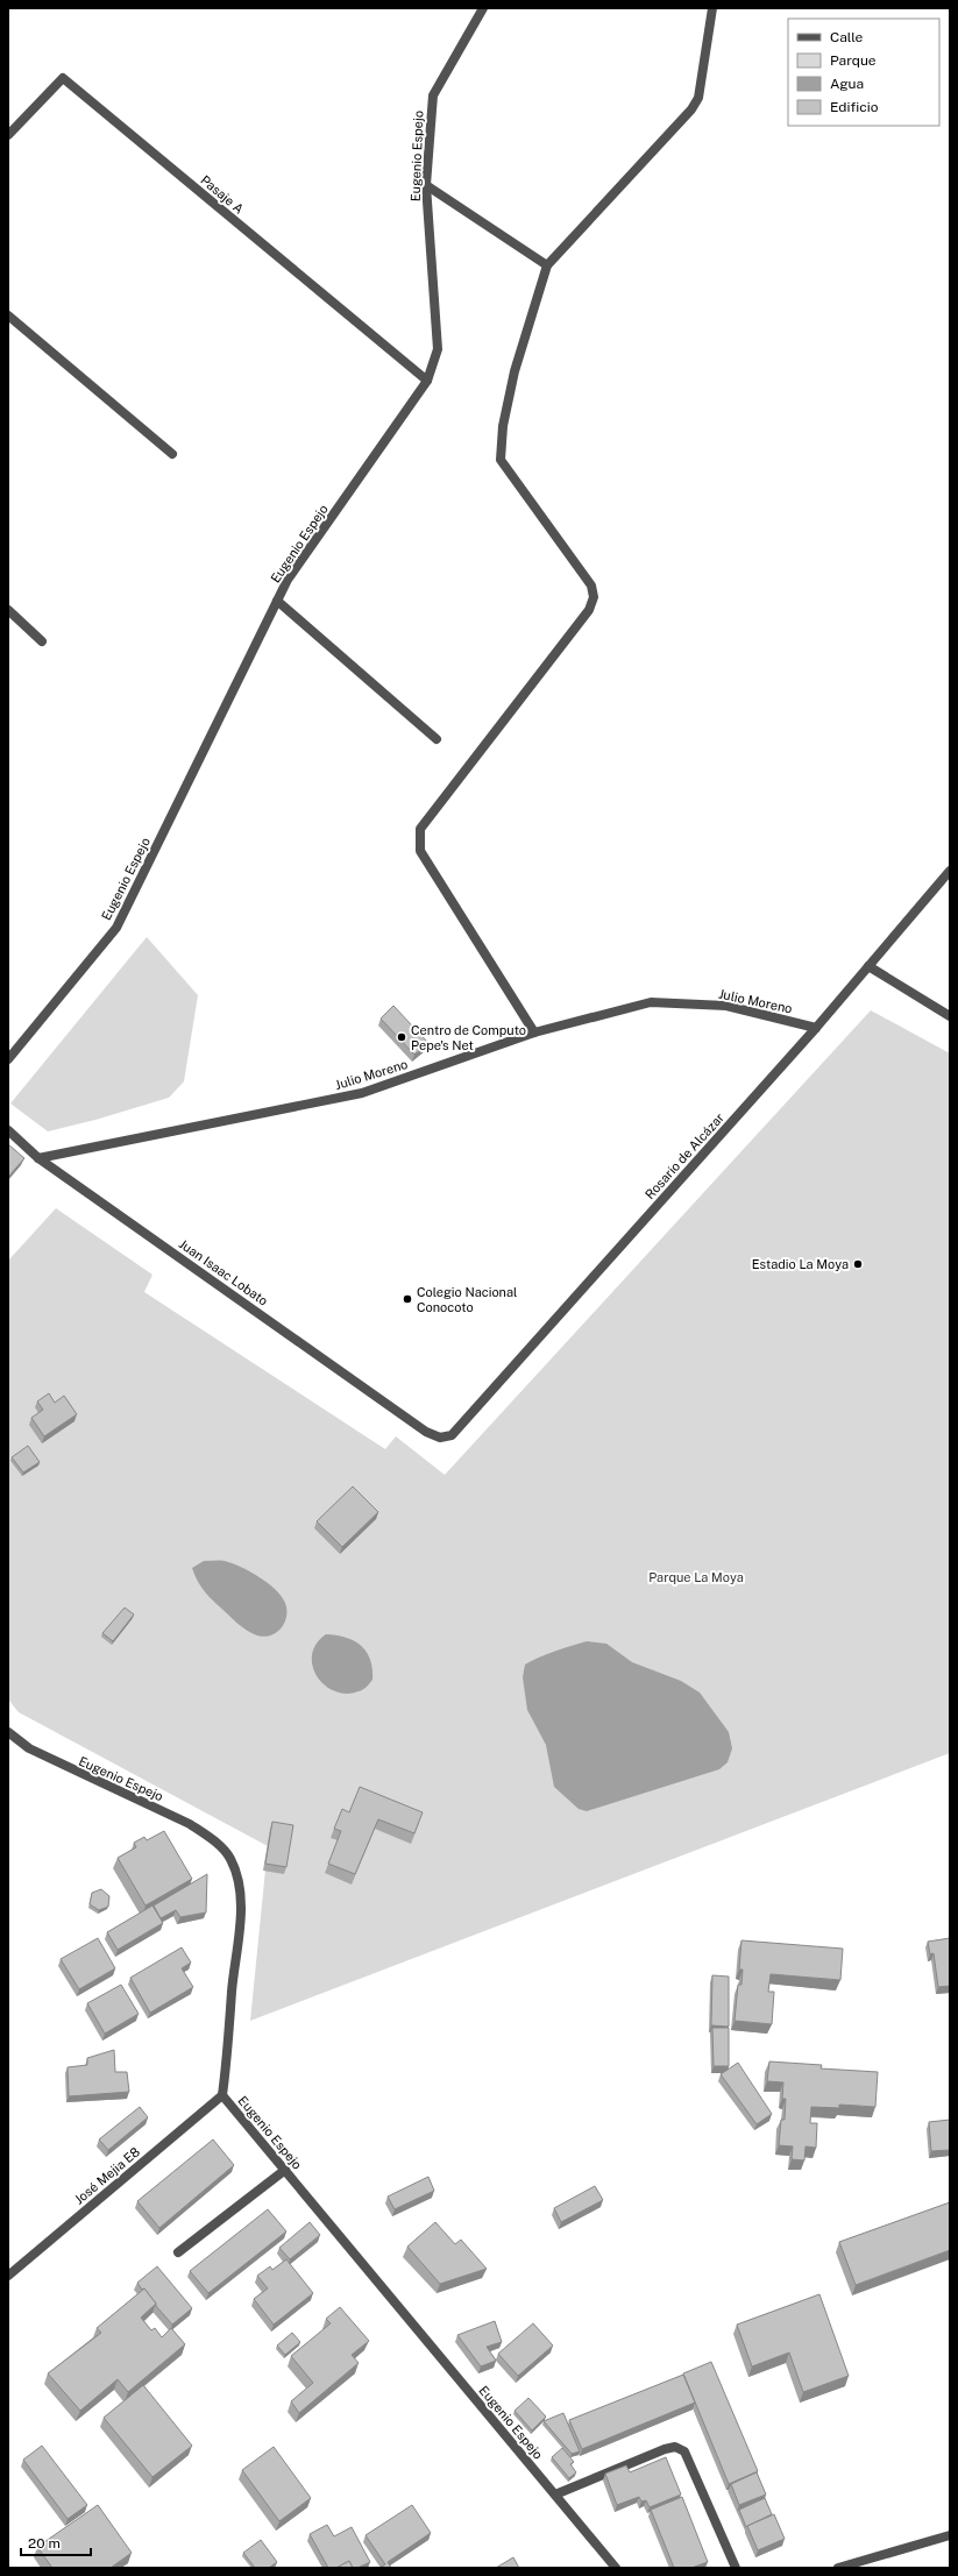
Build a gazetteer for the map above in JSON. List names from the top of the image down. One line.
{"streets":{"street":["Eugenio Espejo","Pasaje A","Julio Moreno","Rosario de Alcázar","Juan Isaac Lobato","José Mejia E8"]},"crossings":[["Eugenio Espejo","Pasaje A"],["Eugenio Espejo","José Mejia E8"],["Julio Moreno","Rosario de Alcázar"],["Julio Moreno","Juan Isaac Lobato"],["Rosario de Alcázar","Juan Isaac Lobato"]],"parks":["Parque La Moya"],"places":["Centro de Computo Pepe's Net","Estadio La Moya","Colegio Nacional Conocoto"],"legend":["Calle","Parque","Agua","Edificio"],"scale_bar":"20 m"}
